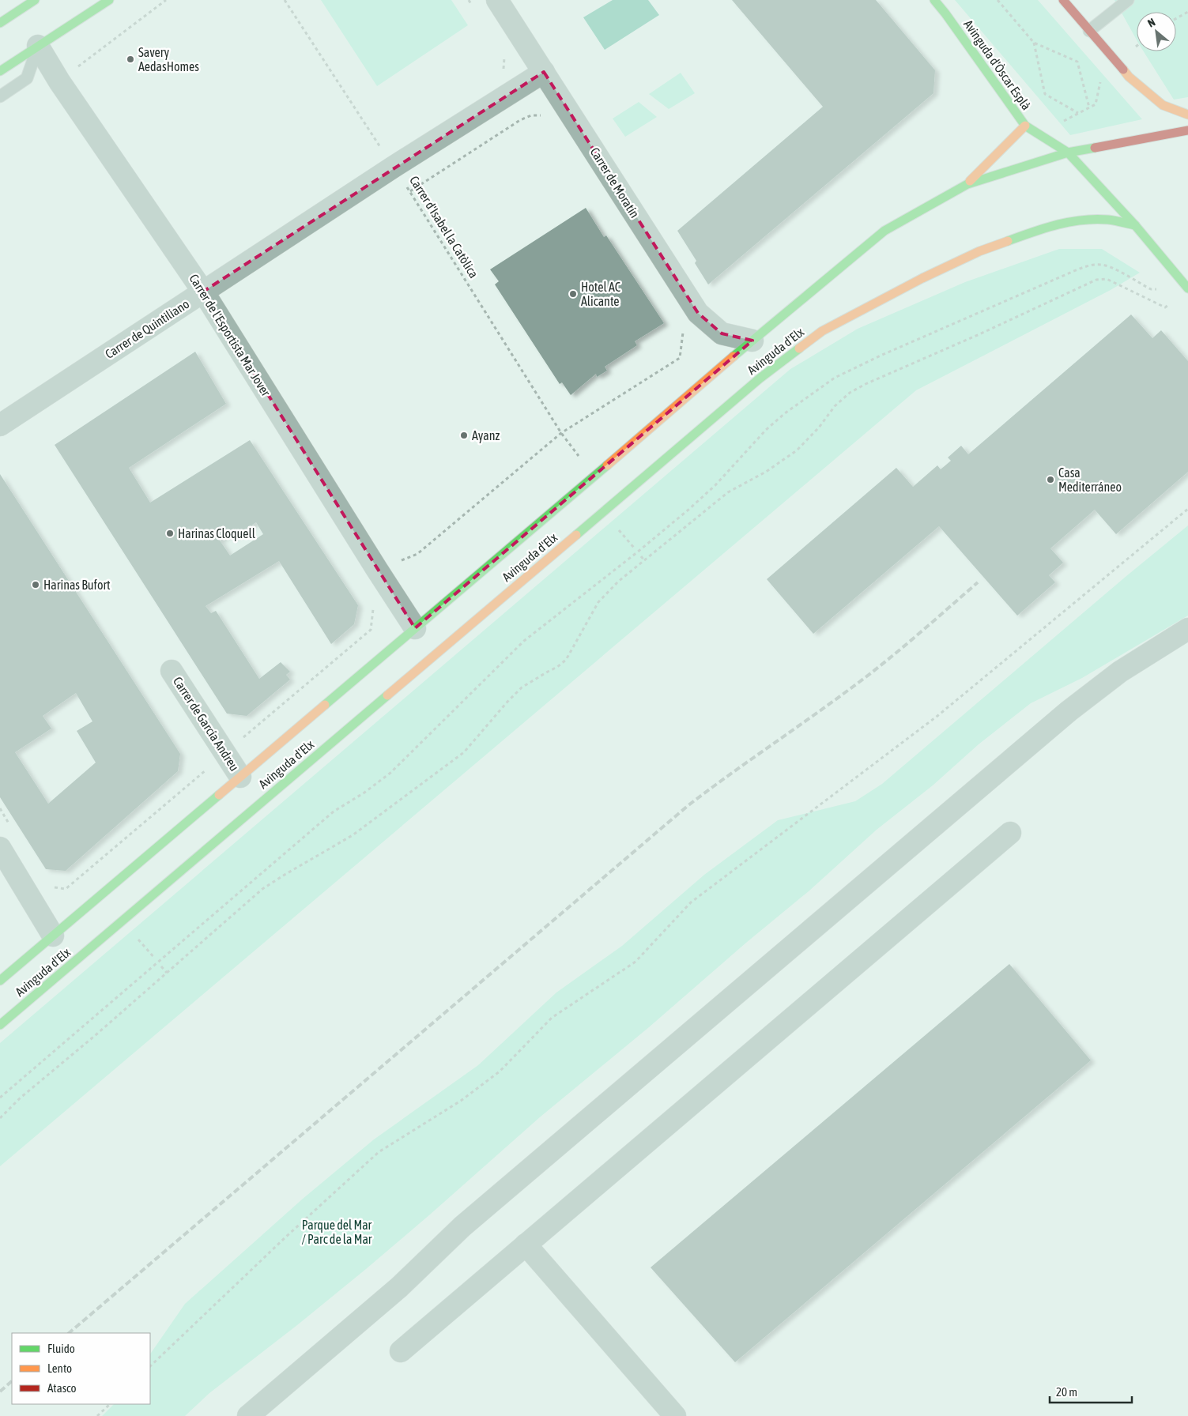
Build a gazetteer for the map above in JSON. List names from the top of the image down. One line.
{"streets":{"main road":["Avinguda d'Òscar Esplà","Avinguda d'Elx"],"street":["Carrer de Moratín","Carrer de Quintiliano","Carrer de l'Esportista Mar Jover","Carrer de García Andreu"],"path":["Carrer d'Isabel la Catòlica"]},"crossings":[["Avinguda d'Òscar Esplà","Avinguda d'Elx"],["Carrer de Moratín","Carrer de Quintiliano"],["Carrer de Moratín","Avinguda d'Elx"],["Carrer d'Isabel la Catòlica","Carrer de Quintiliano"],["Carrer de Quintiliano","Carrer de l'Esportista Mar Jover"],["Carrer de l'Esportista Mar Jover","Avinguda d'Elx"],["Avinguda d'Elx","Carrer de García Andreu"]],"parks":["Parque del Mar / Parc de la Mar"],"places":["Savery AedasHomes","Hotel AC Alicante","Ayanz","Casa Mediterráneo","Harinas Cloquell","Harinas Bufort"],"legend":["Fluido","Lento","Atasco"],"scale_bar":"20 m","north":"top left"}
